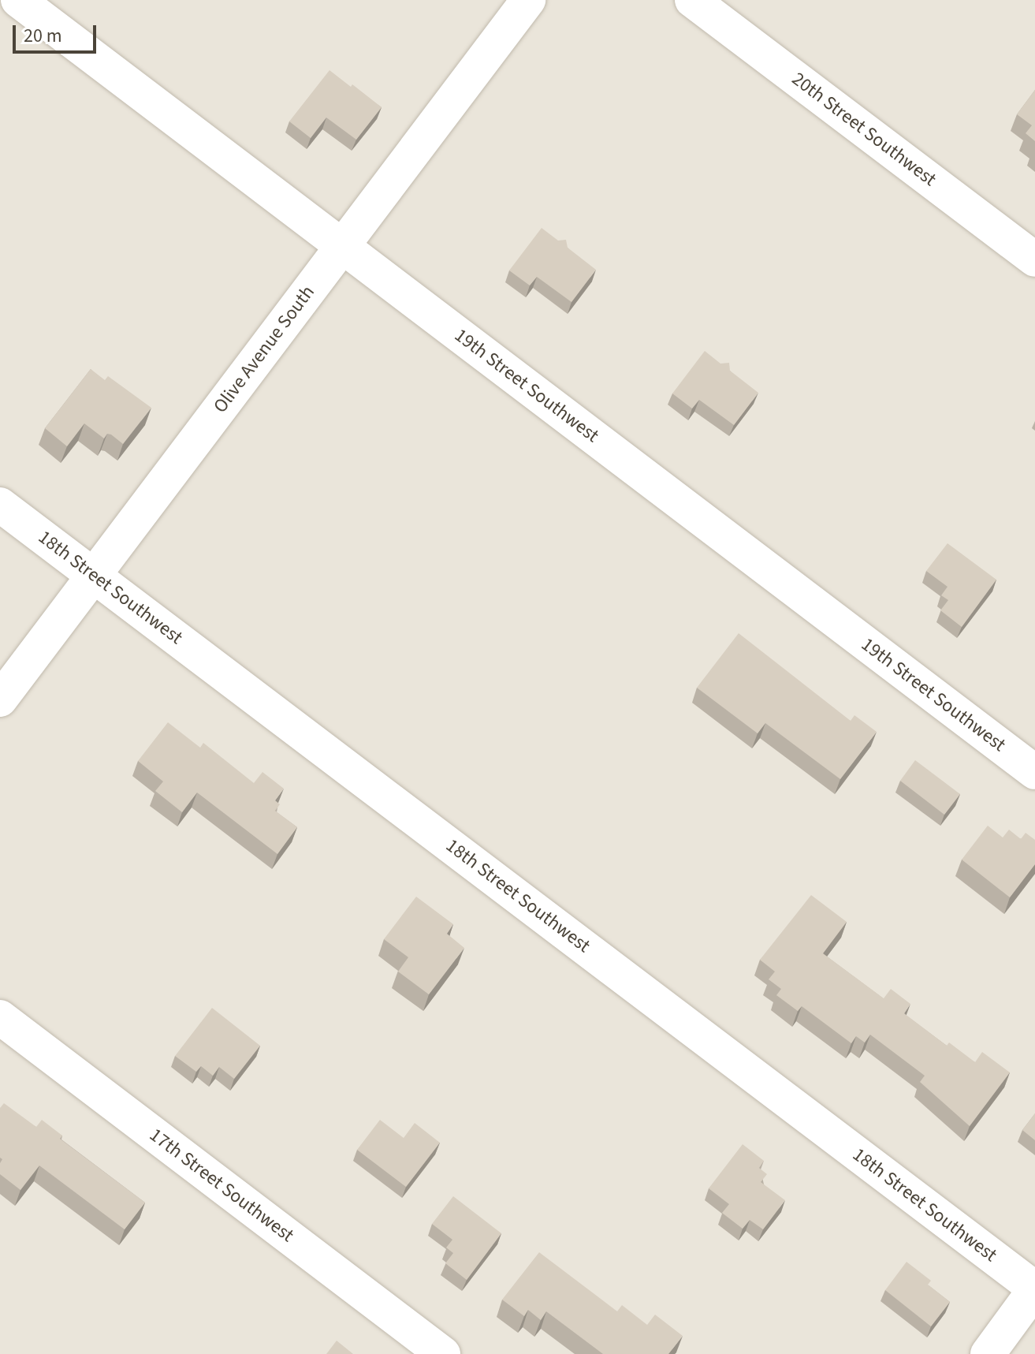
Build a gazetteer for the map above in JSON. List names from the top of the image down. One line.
{"streets":{"street":["20th Street Southwest","Olive Avenue South","19th Street Southwest","18th Street Southwest","17th Street Southwest"]},"crossings":[["Olive Avenue South","19th Street Southwest"],["Olive Avenue South","18th Street Southwest"]],"scale_bar":"20 m"}
